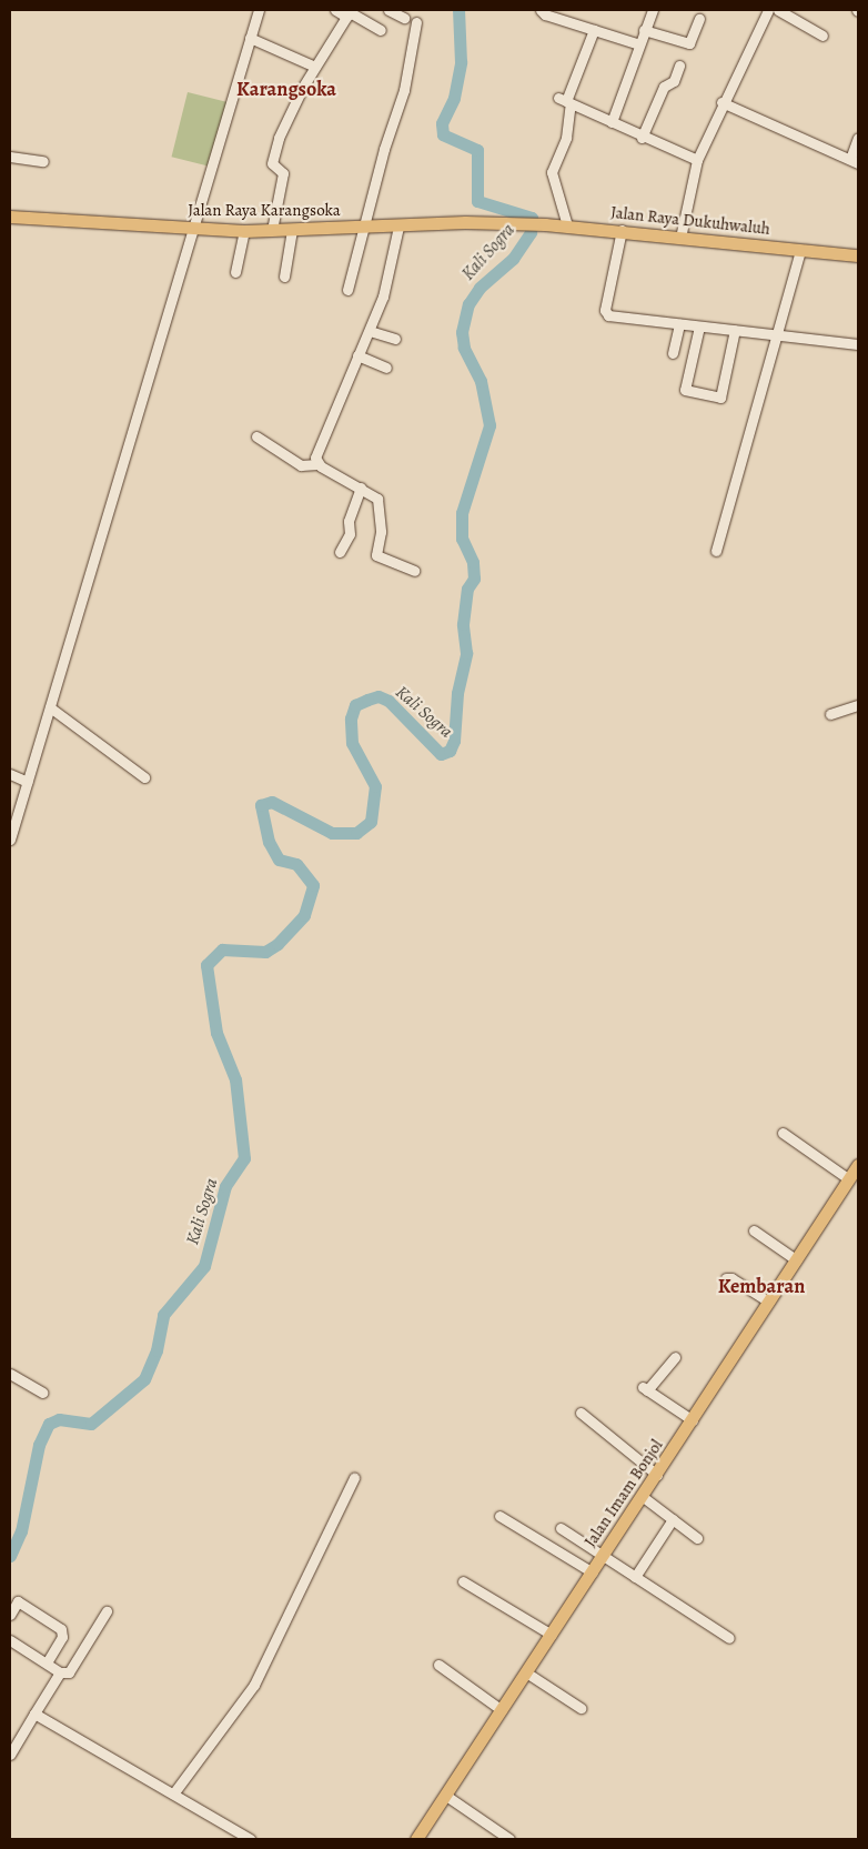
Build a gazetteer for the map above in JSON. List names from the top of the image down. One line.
{"streets":{"main road":["Jalan Raya Karangsoka","Jalan Raya Dukuhwaluh","Jalan Imam Bonjol"]},"crossings":[["Jalan Raya Karangsoka","Jalan Raya Dukuhwaluh"]],"districts":["Karangsoka","Kembaran"],"water":["Kali Sogra"]}
